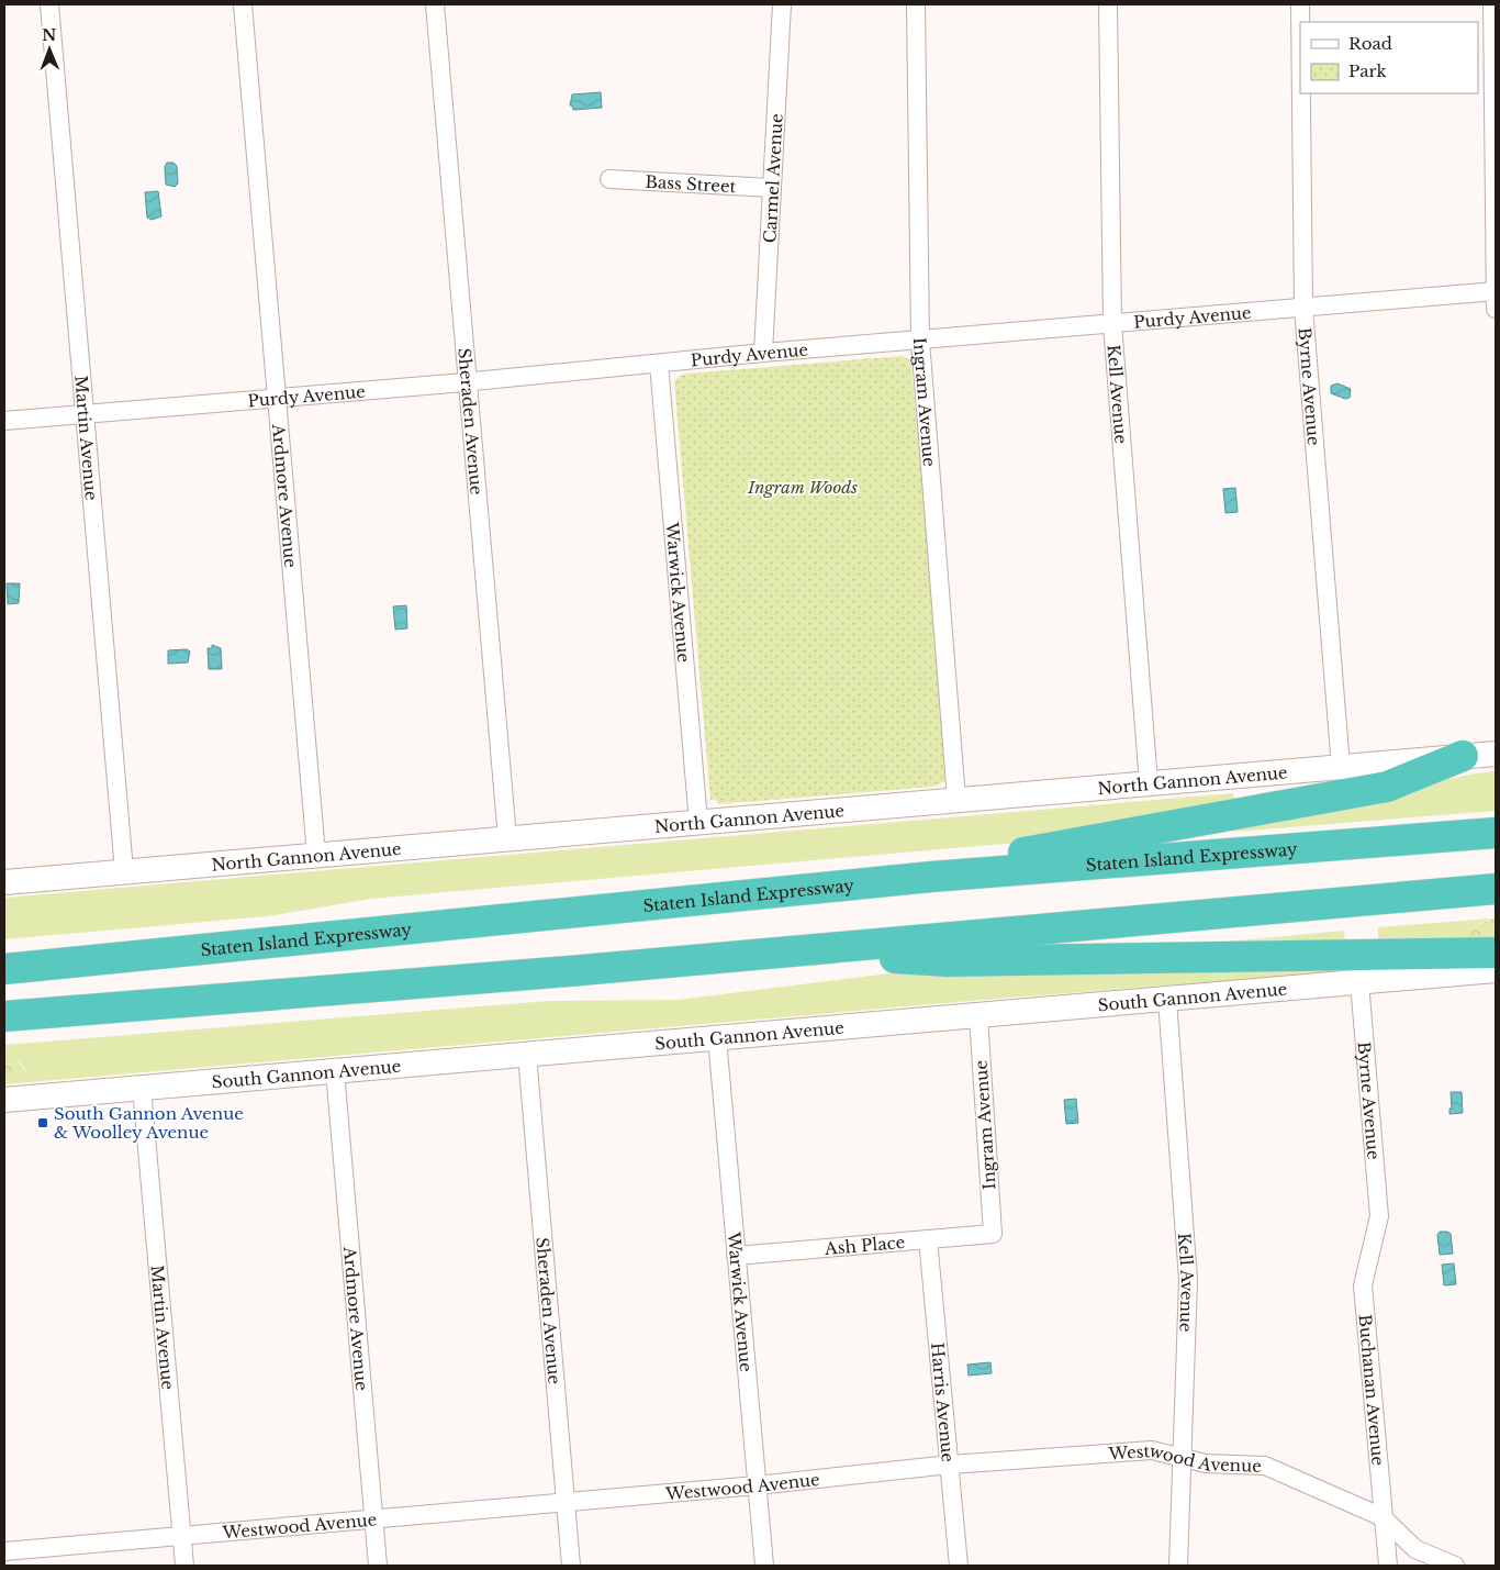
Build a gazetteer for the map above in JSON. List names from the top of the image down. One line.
{"streets":{"highway":["Staten Island Expressway"],"main road":["North Gannon Avenue","South Gannon Avenue"],"street":["Carmel Avenue","Bass Street","Purdy Avenue","Byrne Avenue","Kell Avenue","Ingram Avenue","Sheraden Avenue","Martin Avenue","Ardmore Avenue","Warwick Avenue","Ash Place","Buchanan Avenue","Harris Avenue","Westwood Avenue"]},"crossings":[["Carmel Avenue","Bass Street"],["Carmel Avenue","Purdy Avenue"],["Purdy Avenue","Byrne Avenue"],["Purdy Avenue","Kell Avenue"],["Purdy Avenue","Ingram Avenue"],["Purdy Avenue","Sheraden Avenue"],["Purdy Avenue","Martin Avenue"],["Purdy Avenue","Ardmore Avenue"],["Purdy Avenue","Warwick Avenue"],["Byrne Avenue","North Gannon Avenue"],["Byrne Avenue","South Gannon Avenue"],["Byrne Avenue","Buchanan Avenue"],["Kell Avenue","North Gannon Avenue"],["Kell Avenue","South Gannon Avenue"],["Kell Avenue","Westwood Avenue"],["Ingram Avenue","North Gannon Avenue"],["Ingram Avenue","South Gannon Avenue"],["Ingram Avenue","Ash Place"],["Sheraden Avenue","North Gannon Avenue"],["Sheraden Avenue","South Gannon Avenue"],["Sheraden Avenue","Westwood Avenue"],["Martin Avenue","North Gannon Avenue"],["Martin Avenue","South Gannon Avenue"],["Martin Avenue","Westwood Avenue"],["Ardmore Avenue","North Gannon Avenue"],["Ardmore Avenue","South Gannon Avenue"],["Ardmore Avenue","Westwood Avenue"],["Warwick Avenue","North Gannon Avenue"],["Warwick Avenue","South Gannon Avenue"],["Warwick Avenue","Ash Place"],["Warwick Avenue","Westwood Avenue"],["Ash Place","Harris Avenue"],["Buchanan Avenue","Westwood Avenue"],["Harris Avenue","Westwood Avenue"]],"parks":["Ingram Woods"],"places":{"transit":["South Gannon Avenue & Woolley Avenue"]},"legend":["Road","Park"],"north":"top"}
